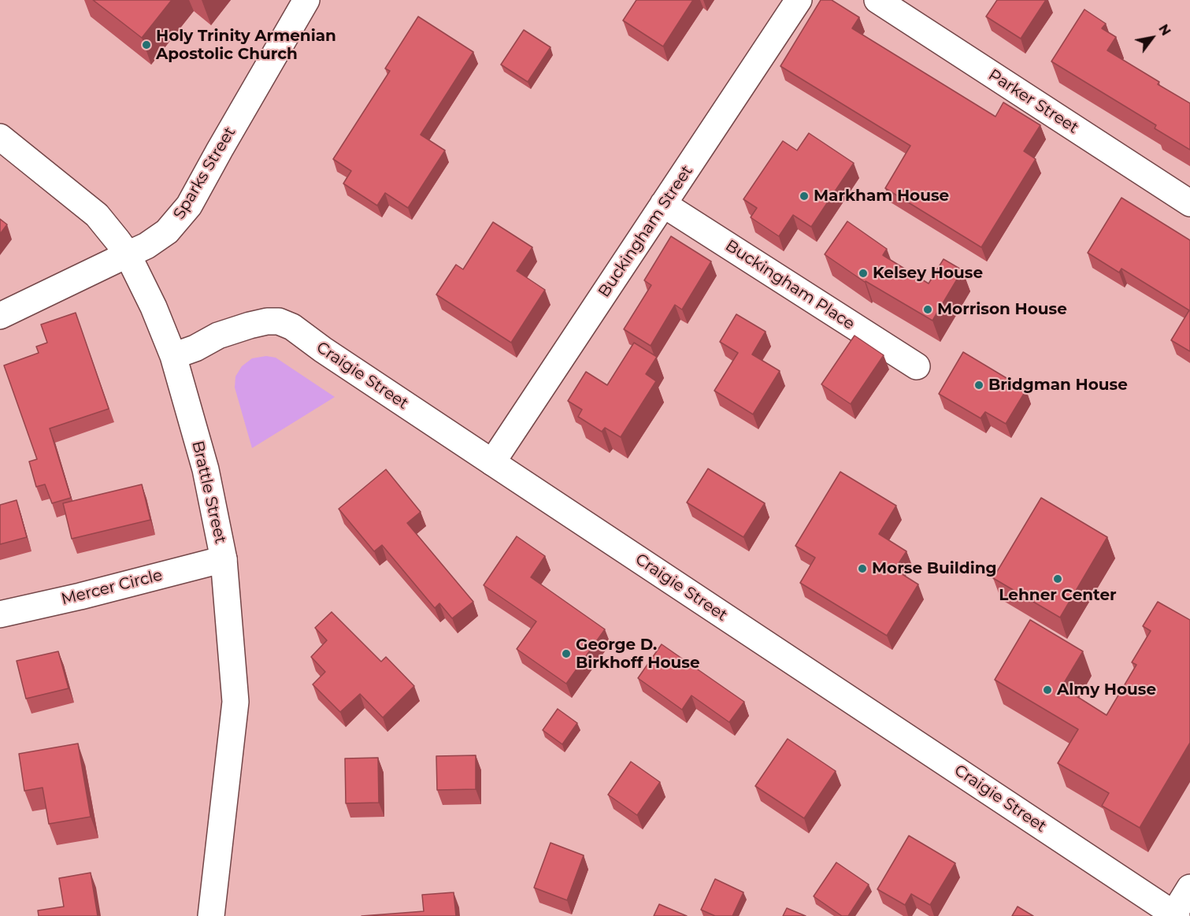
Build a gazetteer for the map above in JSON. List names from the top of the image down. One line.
{"streets":{"main road":["Parker Street","Sparks Street","Buckingham Street","Buckingham Place","Craigie Street","Brattle Street","Mercer Circle"]},"crossings":[["Sparks Street","Brattle Street"],["Buckingham Street","Buckingham Place"],["Buckingham Street","Craigie Street"],["Craigie Street","Brattle Street"],["Brattle Street","Mercer Circle"]],"places":["Holy Trinity Armenian Apostolic Church","Markham House","Kelsey House","Morrison House","Bridgman House","Morse Building","Lehner Center","George D. Birkhoff House","Almy House"],"north":"top right"}
